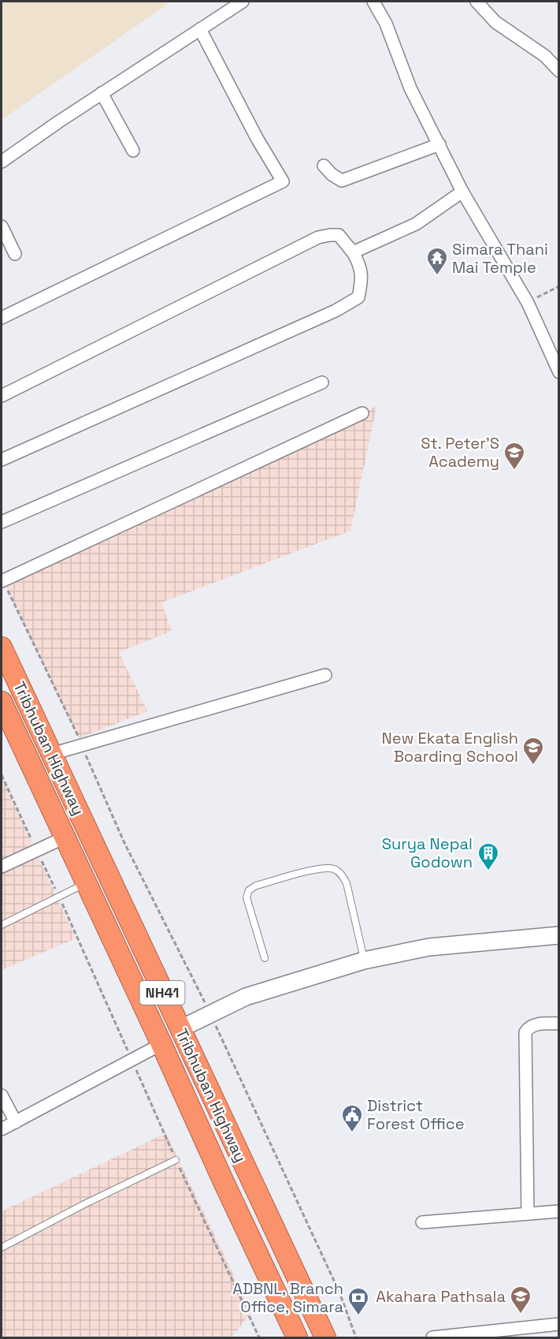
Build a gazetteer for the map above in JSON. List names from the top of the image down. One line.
{"streets":{"highway":["Tribhuban Highway","NH41"]},"places":{"temple":["Simara Thani Mai Temple"],"school or university":["St. Peter'S Academy","New Ekata English Boarding School","Akahara Pathsala"],"building":["Surya Nepal Godown"],"public building":["District Forest Office"],"bank":["ADBNL, Branch Office, Simara"]}}
